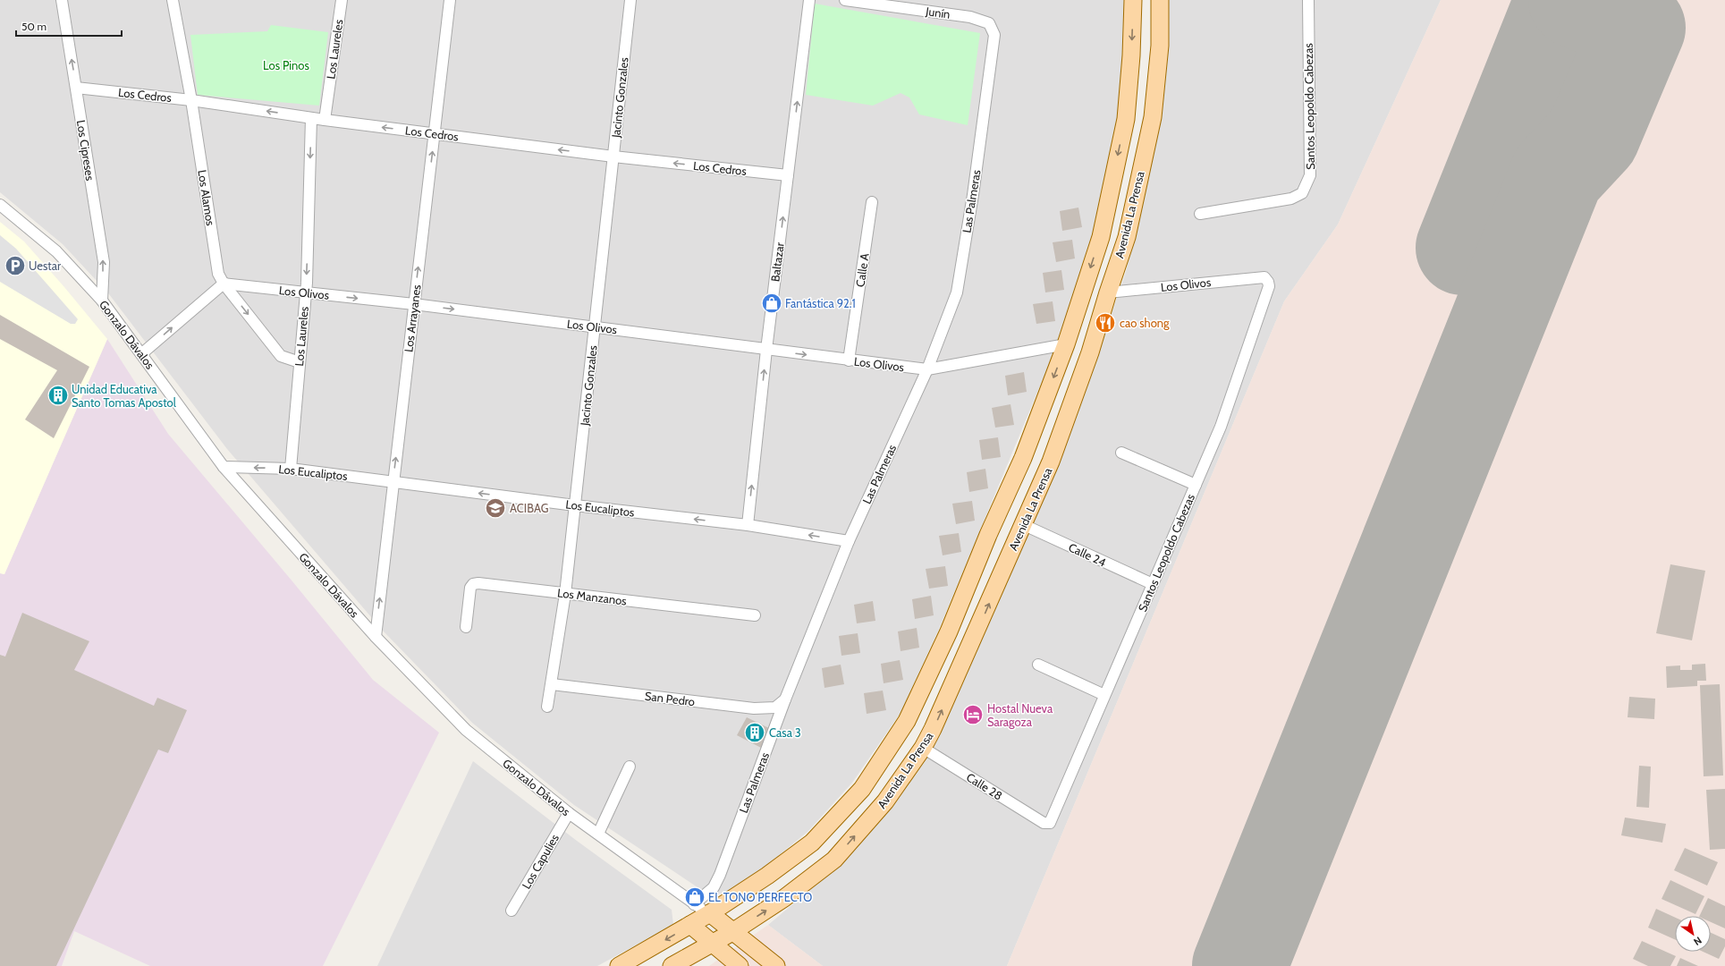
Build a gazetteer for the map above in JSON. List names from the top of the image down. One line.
{"streets":{"main road":["Avenida La Prensa"],"street":["Junín","Los Laureles","Los Cedros","Jacinto Gonzales","Santos Leopoldo Cabezas","Los Cipreses","Los Alamos","Las Palmeras","Baltazar","Calle A","Los Olivos","Los Arrayanes","Gonzalo Dávalos","Los Eucaliptos","Calle 24","Los Manzanos","San Pedro","Calle 28","Los Capulies"]},"crossings":[["Junín","Las Palmeras"],["Los Laureles","Los Cedros"],["Los Laureles","Los Alamos"],["Los Laureles","Los Olivos"],["Los Laureles","Los Eucaliptos"],["Los Cedros","Jacinto Gonzales"],["Los Cedros","Los Cipreses"],["Los Cedros","Los Alamos"],["Los Cedros","Baltazar"],["Los Cedros","Los Arrayanes"],["Jacinto Gonzales","Los Olivos"],["Jacinto Gonzales","Los Eucaliptos"],["Jacinto Gonzales","Los Manzanos"],["Jacinto Gonzales","San Pedro"],["Santos Leopoldo Cabezas","Los Olivos"],["Santos Leopoldo Cabezas","Calle 24"],["Santos Leopoldo Cabezas","Calle 28"],["Los Cipreses","Gonzalo Dávalos"],["Los Alamos","Los Olivos"],["Las Palmeras","Los Olivos"],["Las Palmeras","Gonzalo Dávalos"],["Las Palmeras","Los Eucaliptos"],["Las Palmeras","San Pedro"],["Avenida La Prensa","Los Olivos"],["Avenida La Prensa","Gonzalo Dávalos"],["Avenida La Prensa","Calle 24"],["Avenida La Prensa","Calle 28"],["Baltazar","Los Olivos"],["Baltazar","Los Eucaliptos"],["Calle A","Los Olivos"],["Los Olivos","Los Arrayanes"],["Los Arrayanes","Gonzalo Dávalos"],["Los Arrayanes","Los Eucaliptos"],["Gonzalo Dávalos","Los Eucaliptos"],["Gonzalo Dávalos","Los Capulies"]],"one_way":["Los Laureles","Los Cedros","Los Cipreses","Baltazar","Los Olivos","Los Arrayanes","Los Eucaliptos"],"parks":["Los Pinos"],"places":{"parking":["Uestar"],"shop":["Fantástica 92.1","EL TONO PERFECTO"],"restaurant":["cao shong"],"building":["Unidad Educativa Santo Tomas Apostol","Casa 3"],"school or university":["ACIBAG"],"hotel":["Hostal Nueva Saragoza"]},"scale_bar":"50 m","north":"bottom right"}
